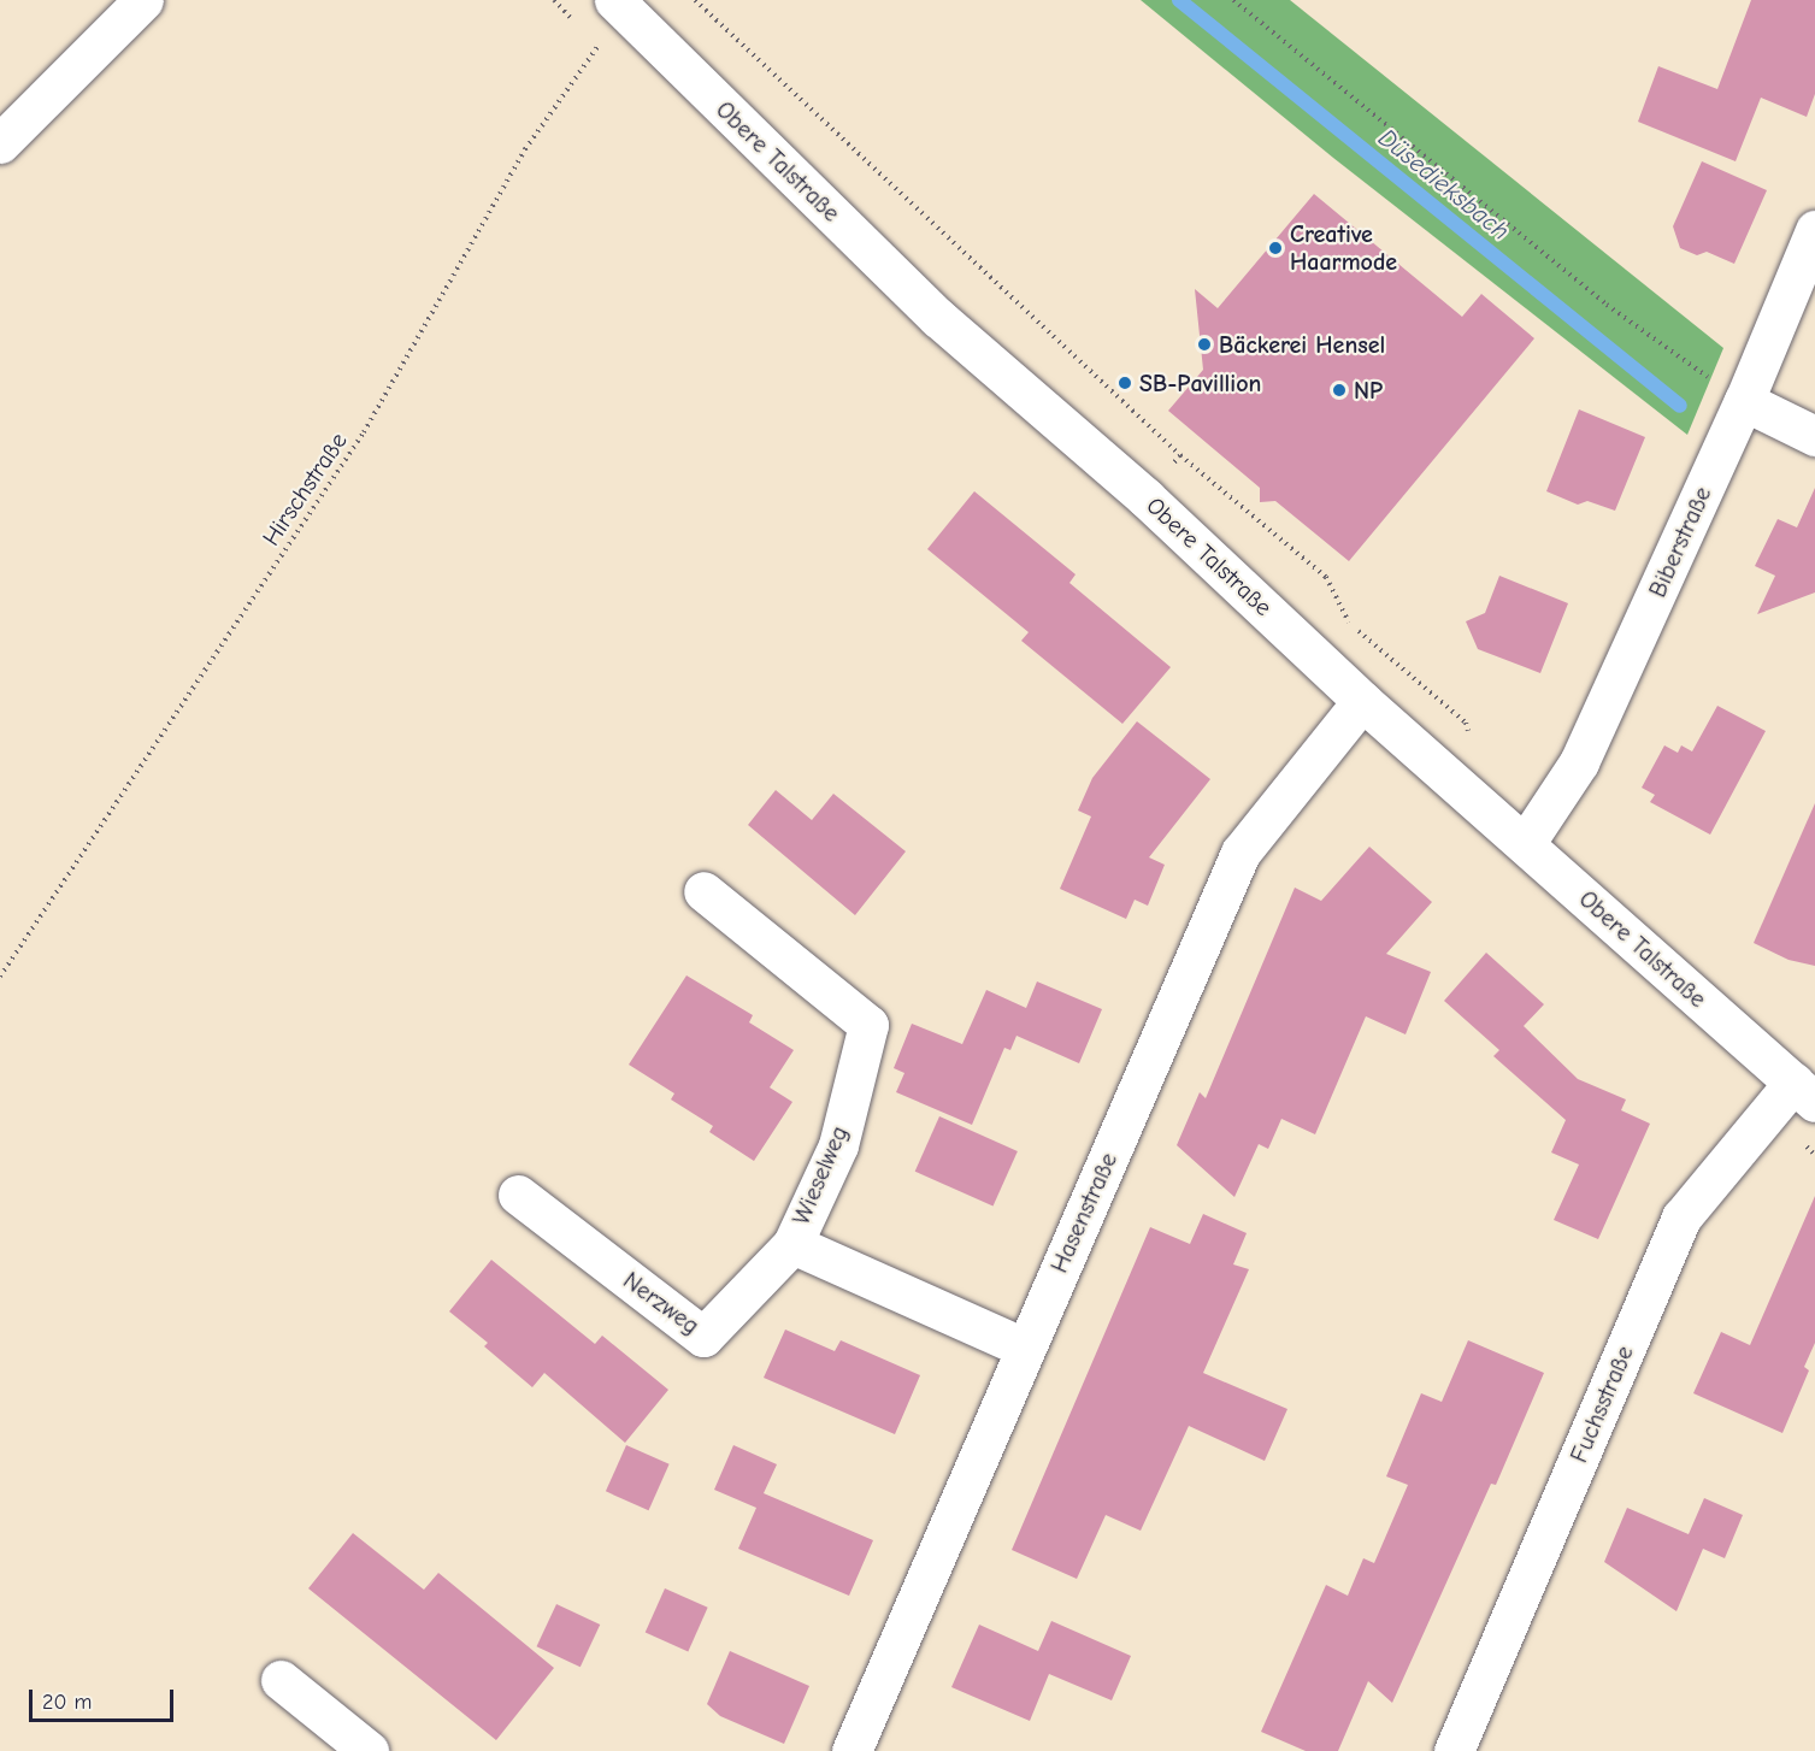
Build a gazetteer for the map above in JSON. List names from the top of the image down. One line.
{"streets":{"street":["Obere Talstraße","Biberstraße","Wieselweg","Hasenstraße","Nerzweg","Fuchsstraße"],"path":["Hirschstraße"]},"crossings":[["Obere Talstraße","Hirschstraße"],["Obere Talstraße","Biberstraße"],["Obere Talstraße","Hasenstraße"],["Obere Talstraße","Fuchsstraße"],["Wieselweg","Hasenstraße"],["Wieselweg","Nerzweg"]],"water":["Düsedieksbach"],"places":["Creative Haarmode","Bäckerei Hensel","SB-Pavillion","NP"],"scale_bar":"20 m"}
